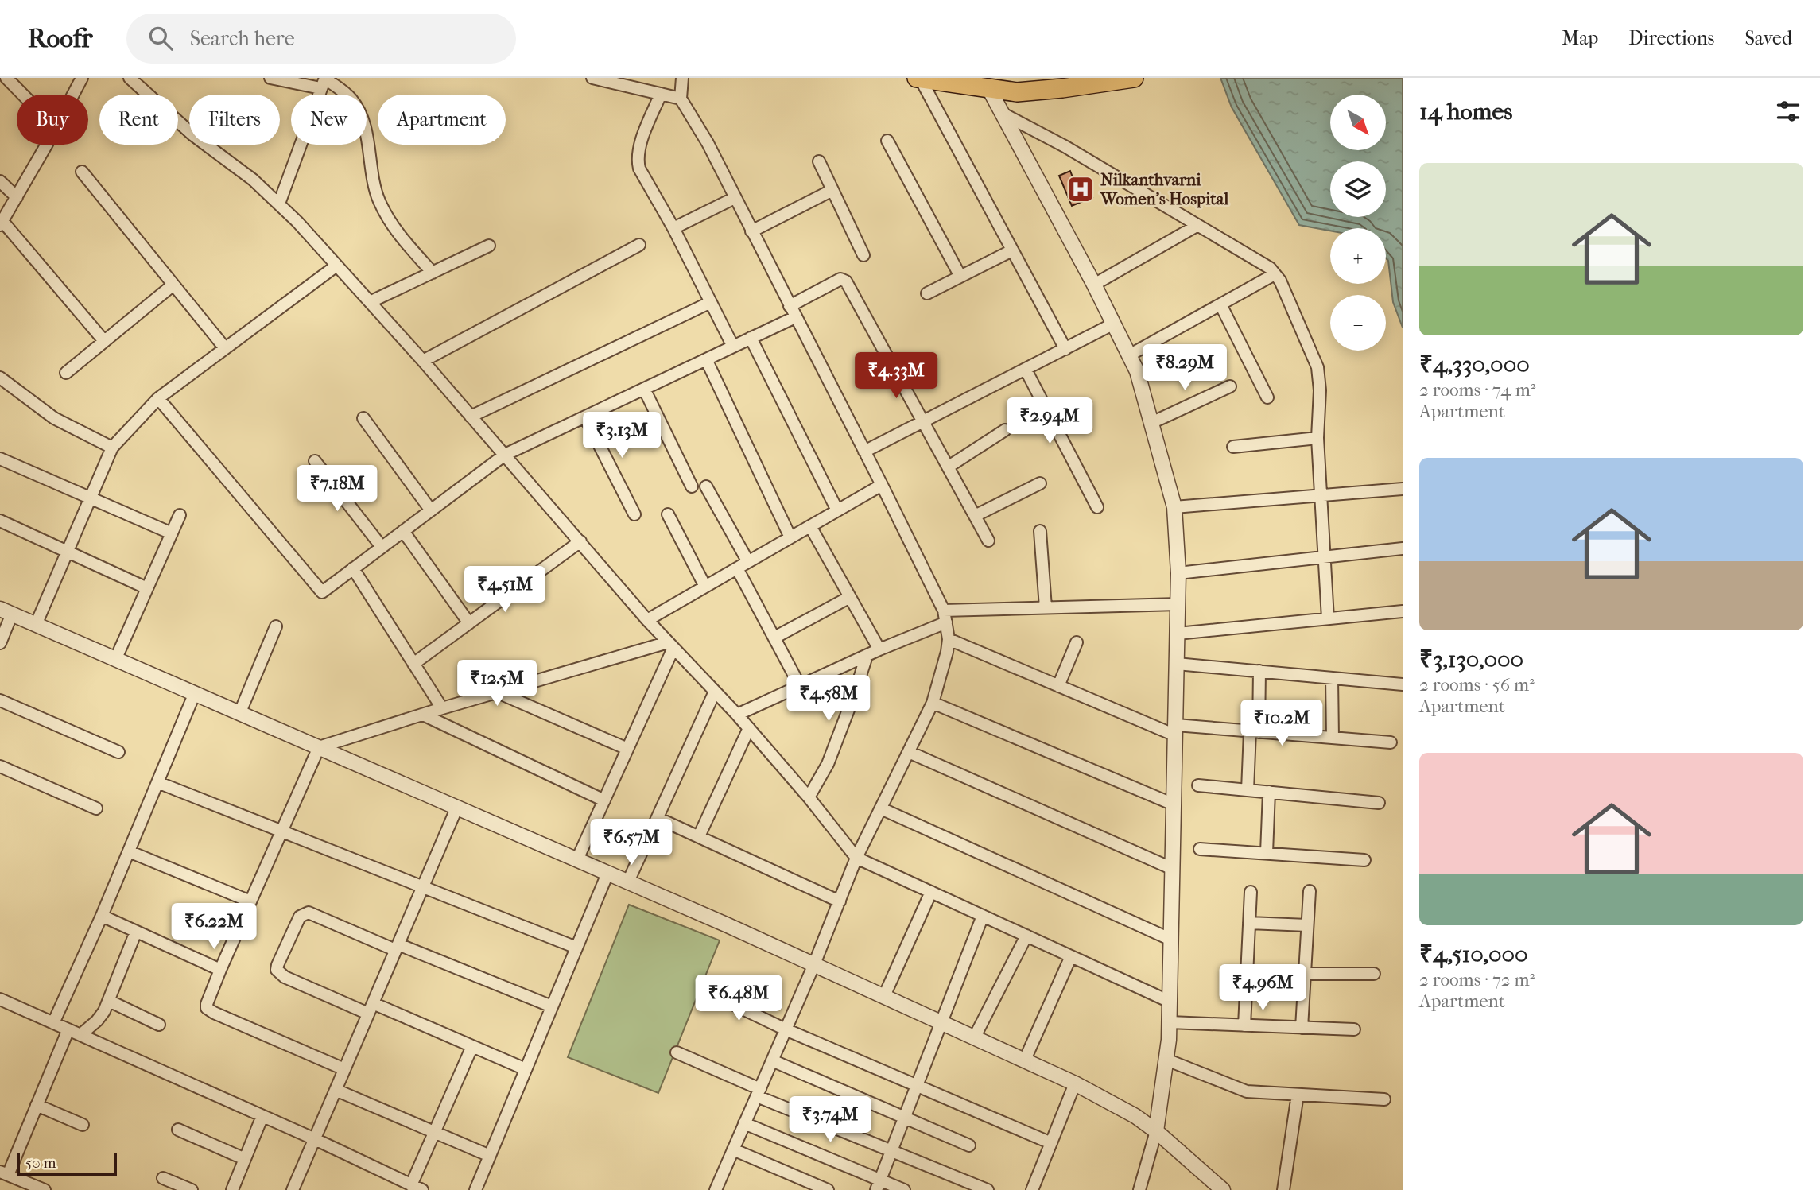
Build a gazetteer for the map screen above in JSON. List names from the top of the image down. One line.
{"places":{"hospital":["Nilkanthvarni Women's Hospital"]},"scale_bar":"50 m","north":"bottom right","page":{"header":"Roofr","search":"Search here","nav":["Map","Directions","Saved"],"heading":"14 homes","map_buttons":["+","−"],"chip":["Buy","Rent","Filters","New","Apartment"],"list":[{"name":"₹4,330,000","note":"2 rooms · 74 m² · Apartment"},{"name":"₹3,130,000","note":"2 rooms · 56 m² · Apartment"},{"name":"₹4,510,000","note":"2 rooms · 72 m² · Apartment"}],"price":["₹8.29M","₹4.33M","₹2.94M","₹3.13M","₹7.18M","₹4.51M","₹12.5M","₹4.58M","₹10.2M","₹6.57M","₹6.22M","₹4.96M","₹6.48M","₹3.74M"],"scale":"50 m"}}
